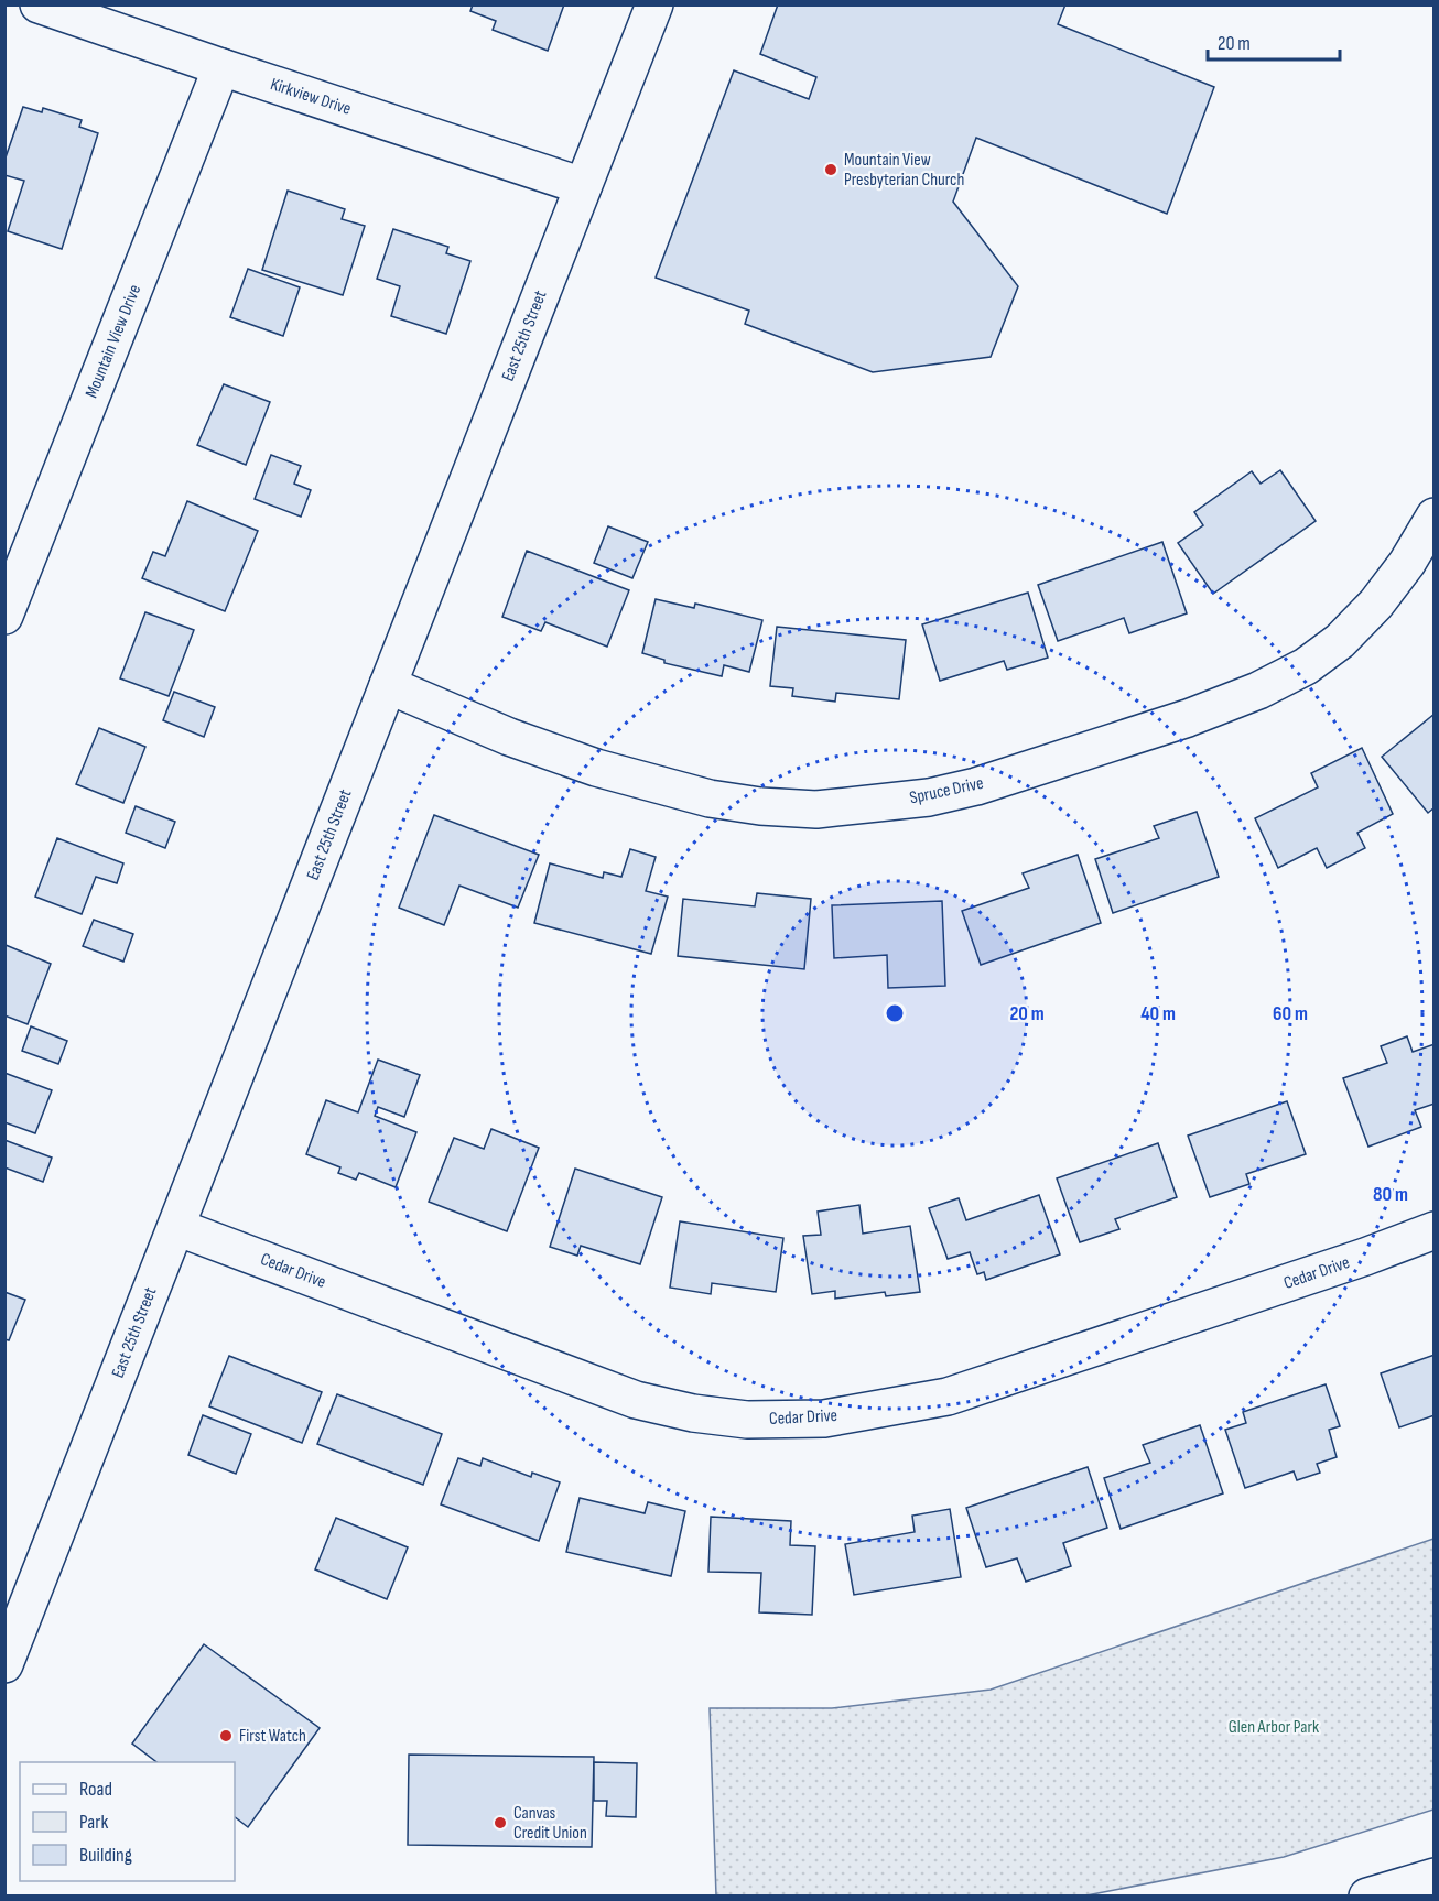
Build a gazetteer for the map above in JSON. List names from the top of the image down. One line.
{"streets":{"main road":["Kirkview Drive","East 25th Street","Mountain View Drive","Spruce Drive","Cedar Drive"]},"crossings":[["Kirkview Drive","East 25th Street"],["Kirkview Drive","Mountain View Drive"],["East 25th Street","Spruce Drive"],["East 25th Street","Cedar Drive"]],"parks":["Glen Arbor Park"],"places":["Mountain View Presbyterian Church","First Watch","Canvas Credit Union"],"legend":["Road","Park","Building"],"scale_bar":"20 m","rings":["20 m","40 m","60 m","80 m"]}
